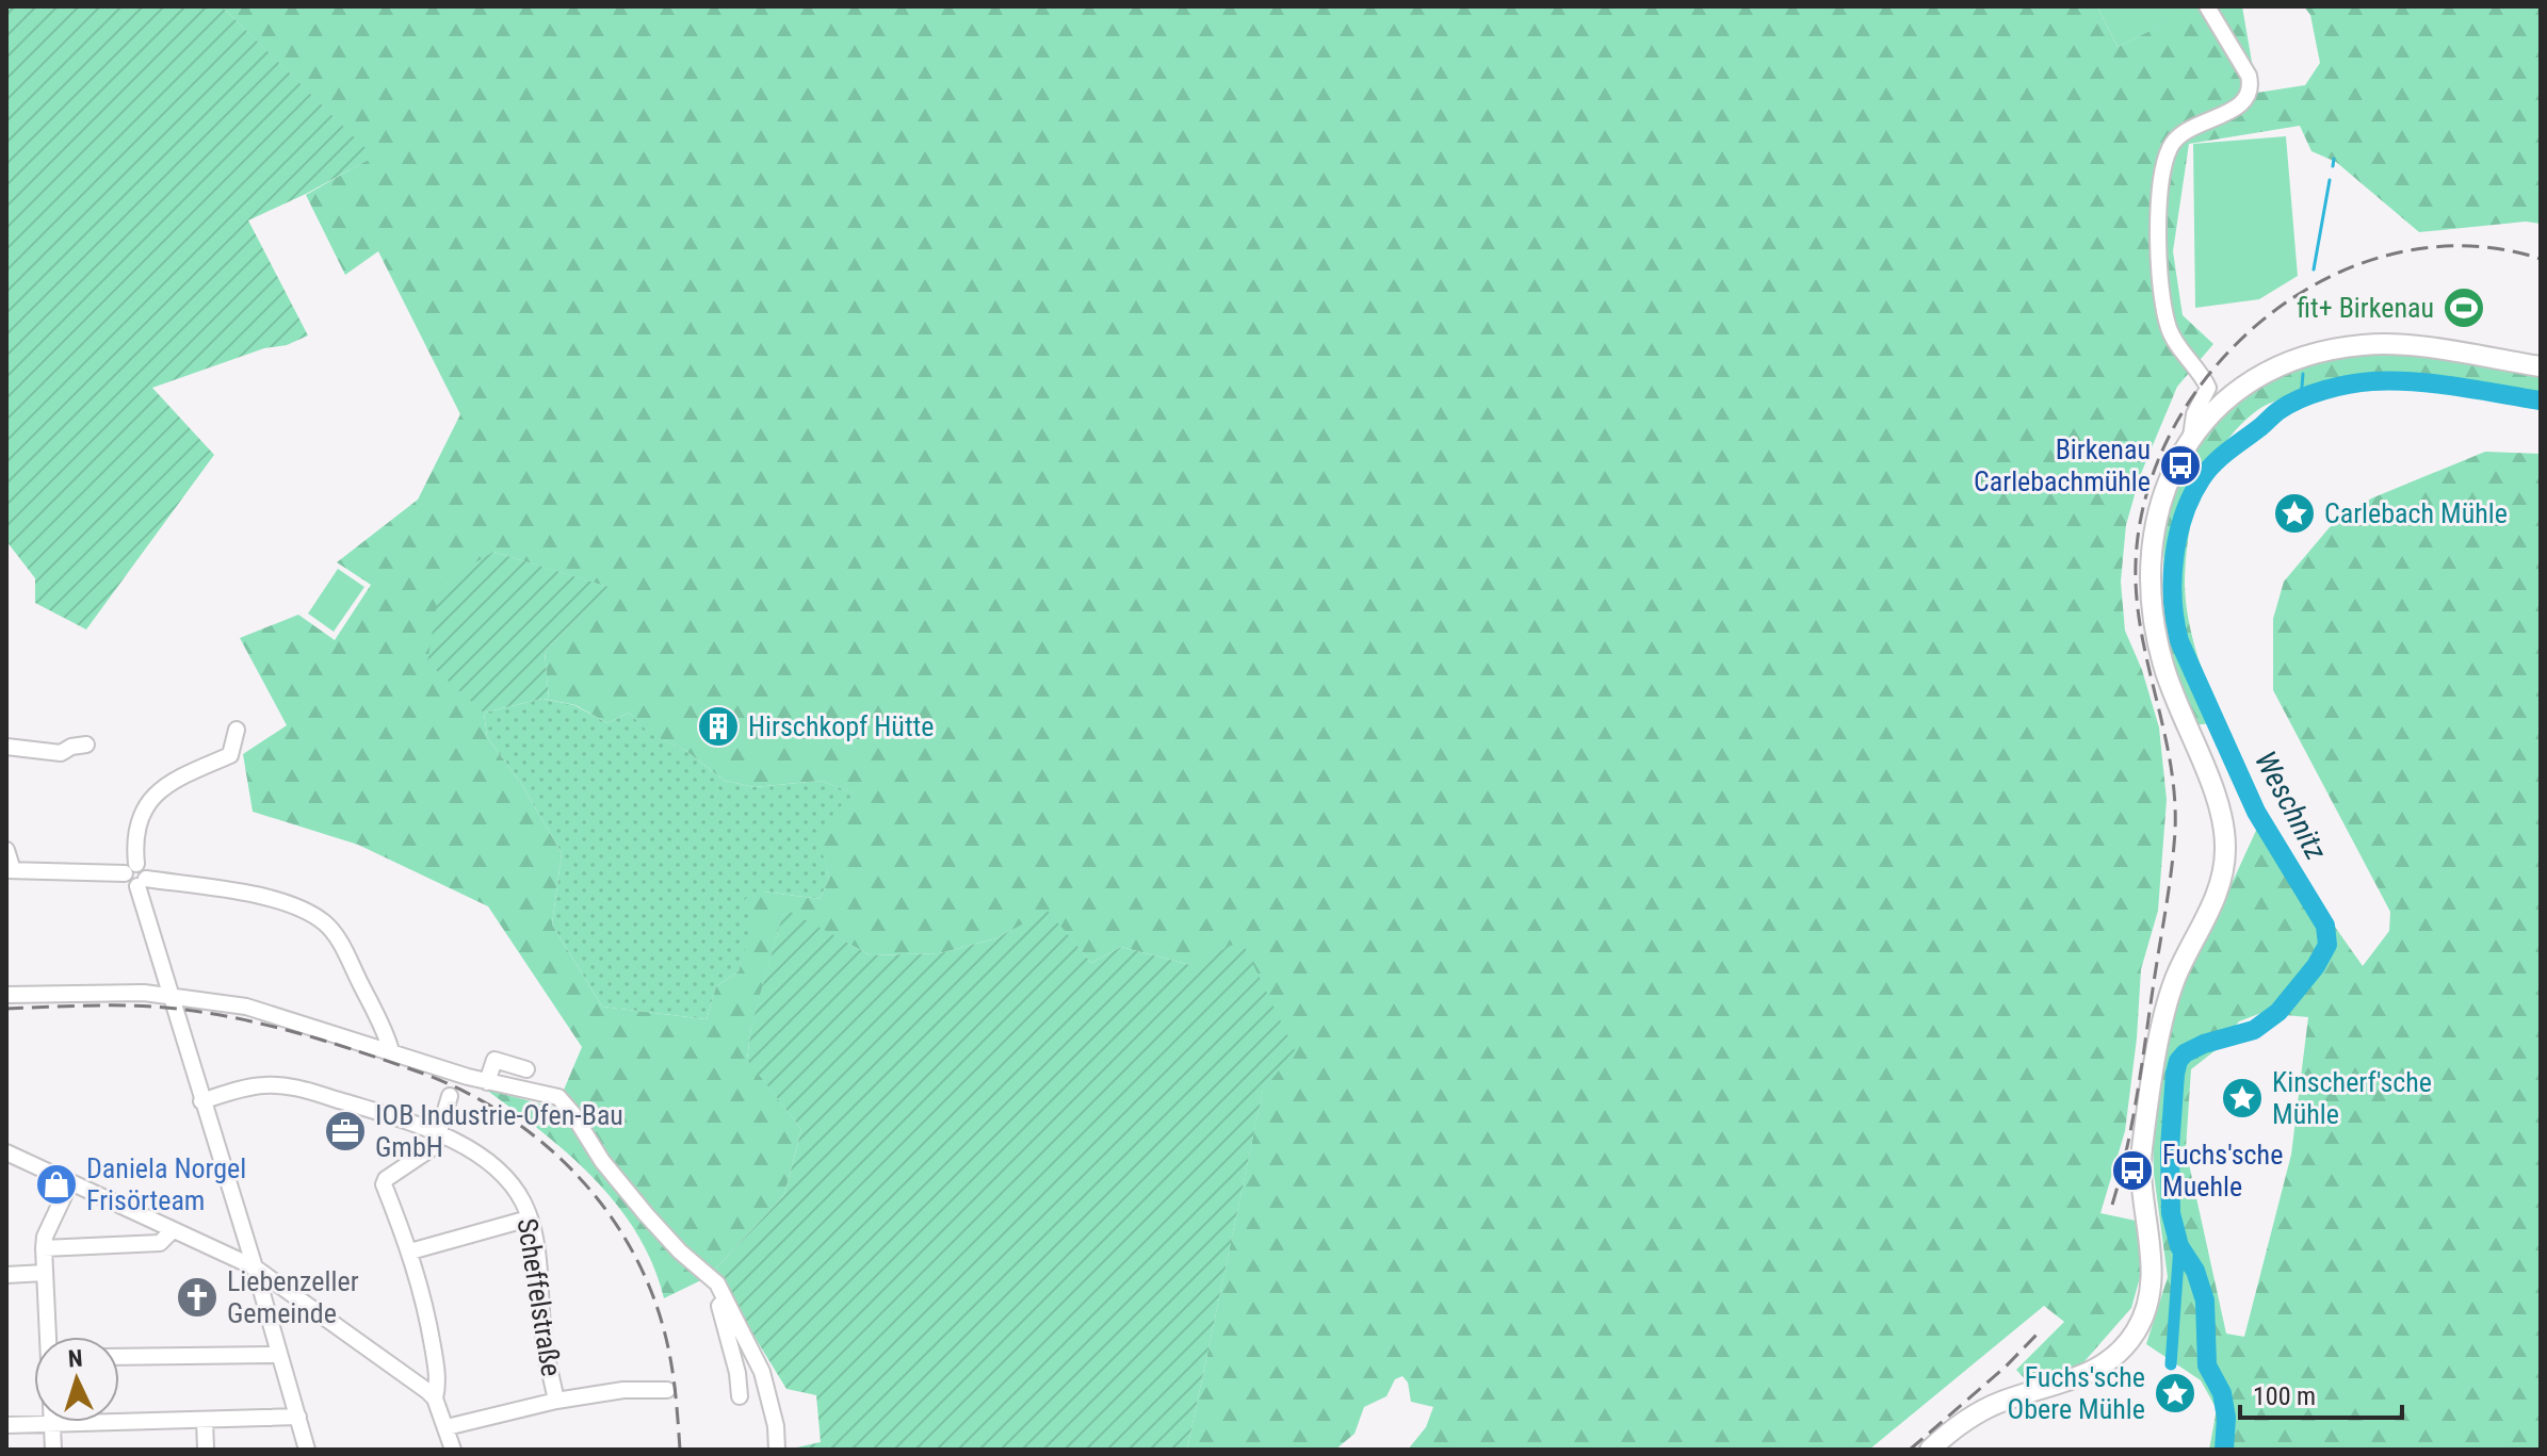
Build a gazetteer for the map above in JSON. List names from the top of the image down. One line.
{"streets":{"street":["Scheffelstraße"]},"water":["Weschnitz"],"places":{"sports":["fit+ Birkenau"],"bus stop":["Birkenau Carlebachmühle","Fuchs'sche Muehle"],"place":["Carlebach Mühle","Kinscherf'sche Mühle","Fuchs'sche Obere Mühle"],"building":["Hirschkopf Hütte"],"office":["IOB Industrie-Ofen-Bau GmbH"],"shop":["Daniela Norgel Frisörteam"],"church":["Liebenzeller Gemeinde"]},"scale_bar":"100 m","north":"top"}
